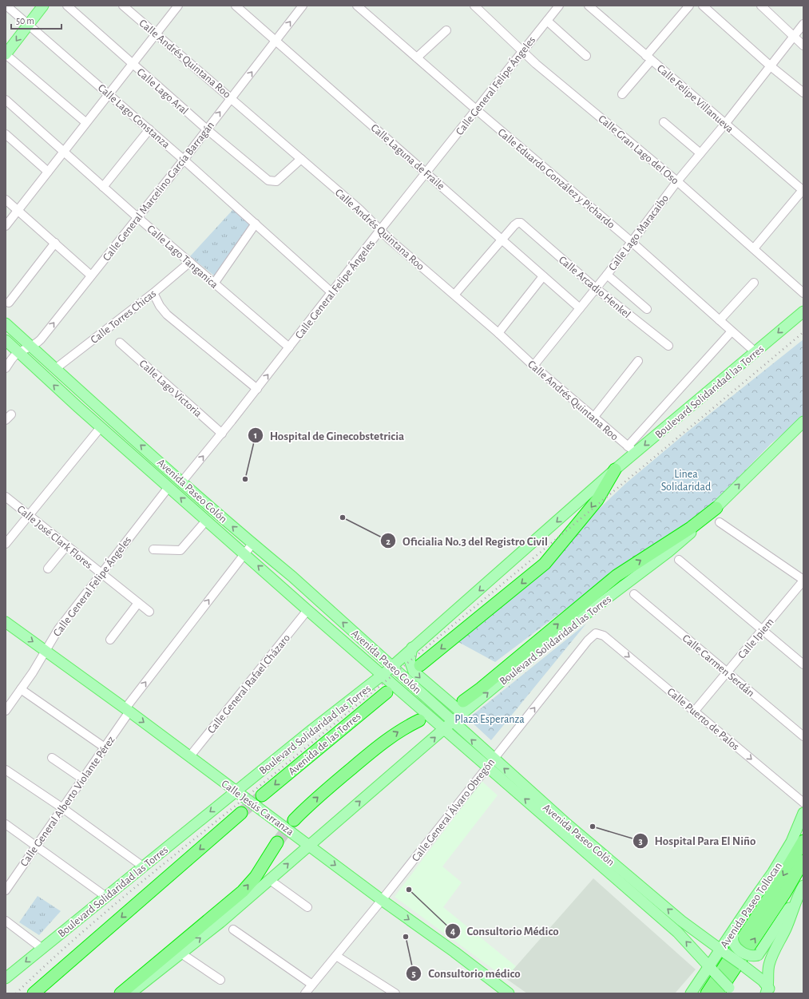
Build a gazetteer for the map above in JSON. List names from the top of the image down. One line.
{"streets":{"highway":["Boulevard Solidaridad las Torres","Avenida de las Torres","Avenida Paseo Tollocan"],"main road":["Avenida Paseo Colón","Calle Jesús Carranza"],"street":["Calle Andrés Quintana Roo","Calle General Felipe Ángeles","Calle Lago Aral","Calle Felipe Villanueva","Calle Lago Constanza","Calle Gran Lago del Oso","Calle Laguna de Fraile","Calle Eduardo González y Pichardo","Calle General Marcelino García Barragán","Calle Lago Maracaibo","Calle Lago Tanganica","Calle Arcadio Henkel","Calle Torres Chicas","Calle Lago Victoria","Calle José Clark Flores","Calle Ipiem","Calle Carmen Serdán","Calle General Rafael Cházaro","Calle Puerto de Palos","Calle General Alberto Violante Pérez","Calle General Álvaro Obregón"]},"crossings":[["Calle Andrés Quintana Roo","Calle General Felipe Ángeles"],["Calle Andrés Quintana Roo","Calle Lago Aral"],["Calle Andrés Quintana Roo","Calle General Marcelino García Barragán"],["Calle Andrés Quintana Roo","Calle Lago Maracaibo"],["Calle Andrés Quintana Roo","Boulevard Solidaridad las Torres"],["Calle General Felipe Ángeles","Calle Lago Constanza"],["Calle General Felipe Ángeles","Calle Gran Lago del Oso"],["Calle General Felipe Ángeles","Calle Laguna de Fraile"],["Calle General Felipe Ángeles","Calle Eduardo González y Pichardo"],["Calle General Felipe Ángeles","Calle Lago Tanganica"],["Calle General Felipe Ángeles","Calle Lago Victoria"],["Calle General Felipe Ángeles","Avenida Paseo Colón"],["Calle General Felipe Ángeles","Calle José Clark Flores"],["Calle General Felipe Ángeles","Calle Jesús Carranza"],["Calle Lago Aral","Calle General Marcelino García Barragán"],["Calle Felipe Villanueva","Calle Lago Maracaibo"],["Calle Lago Constanza","Calle General Marcelino García Barragán"],["Calle Gran Lago del Oso","Calle Lago Maracaibo"],["Calle Laguna de Fraile","Calle General Marcelino García Barragán"],["Calle Laguna de Fraile","Calle Lago Maracaibo"],["Calle Laguna de Fraile","Calle Arcadio Henkel"],["Calle Eduardo González y Pichardo","Calle Lago Maracaibo"],["Calle Eduardo González y Pichardo","Boulevard Solidaridad las Torres"],["Calle General Marcelino García Barragán","Calle Lago Tanganica"],["Calle General Marcelino García Barragán","Avenida Paseo Colón"],["Calle Lago Maracaibo","Calle Arcadio Henkel"],["Calle Lago Tanganica","Calle Torres Chicas"],["Calle Torres Chicas","Avenida Paseo Colón"],["Boulevard Solidaridad las Torres","Avenida Paseo Colón"],["Boulevard Solidaridad las Torres","Calle Jesús Carranza"],["Avenida Paseo Colón","Calle General Rafael Cházaro"],["Avenida Paseo Colón","Calle General Alberto Violante Pérez"],["Avenida Paseo Colón","Calle General Álvaro Obregón"],["Avenida Paseo Colón","Avenida Paseo Tollocan"],["Calle Ipiem","Calle Carmen Serdán"],["Calle Ipiem","Calle Puerto de Palos"],["Calle General Rafael Cházaro","Calle Jesús Carranza"],["Calle Puerto de Palos","Calle General Álvaro Obregón"],["Calle General Alberto Violante Pérez","Calle Jesús Carranza"],["Calle Jesús Carranza","Calle General Álvaro Obregón"]],"one_way":["Calle General Marcelino García Barragán","Calle Puerto de Palos","Calle General Alberto Violante Pérez","Calle Jesús Carranza","Calle General Álvaro Obregón"],"parks":["Linea Solidaridad","Plaza Esperanza"],"places":["Hospital de Ginecobstetricia","Oficialia No.3 del Registro Civil","Hospital Para El Niño","Consultorio Médico","Consultorio médico"],"scale_bar":"50 m"}
